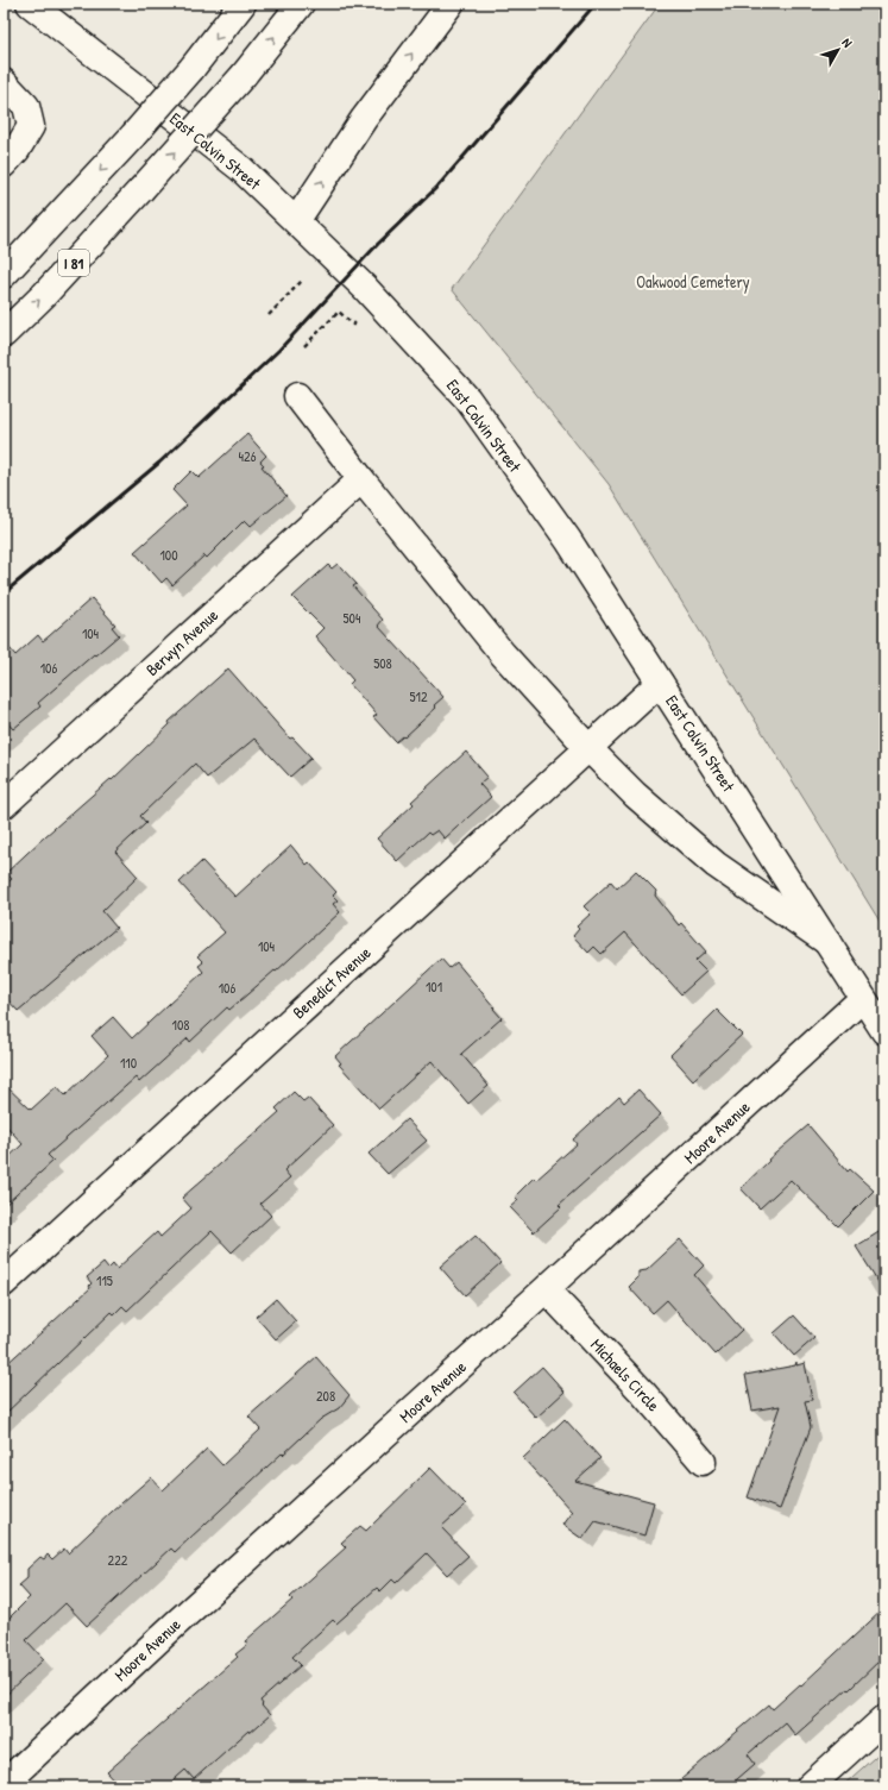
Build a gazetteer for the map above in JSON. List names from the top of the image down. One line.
{"streets":{"main road":["East Colvin Street","I 81","Berwyn Avenue","Benedict Avenue","Moore Avenue","Michaels Circle"]},"crossings":[["East Colvin Street","Berwyn Avenue"],["East Colvin Street","Benedict Avenue"],["East Colvin Street","Moore Avenue"],["Moore Avenue","Michaels Circle"]],"parks":["Oakwood Cemetery"],"house_numbers":["426","100","504","104","508","106","512","104","101","106","108","110","115","208","222"],"north":"top right"}
